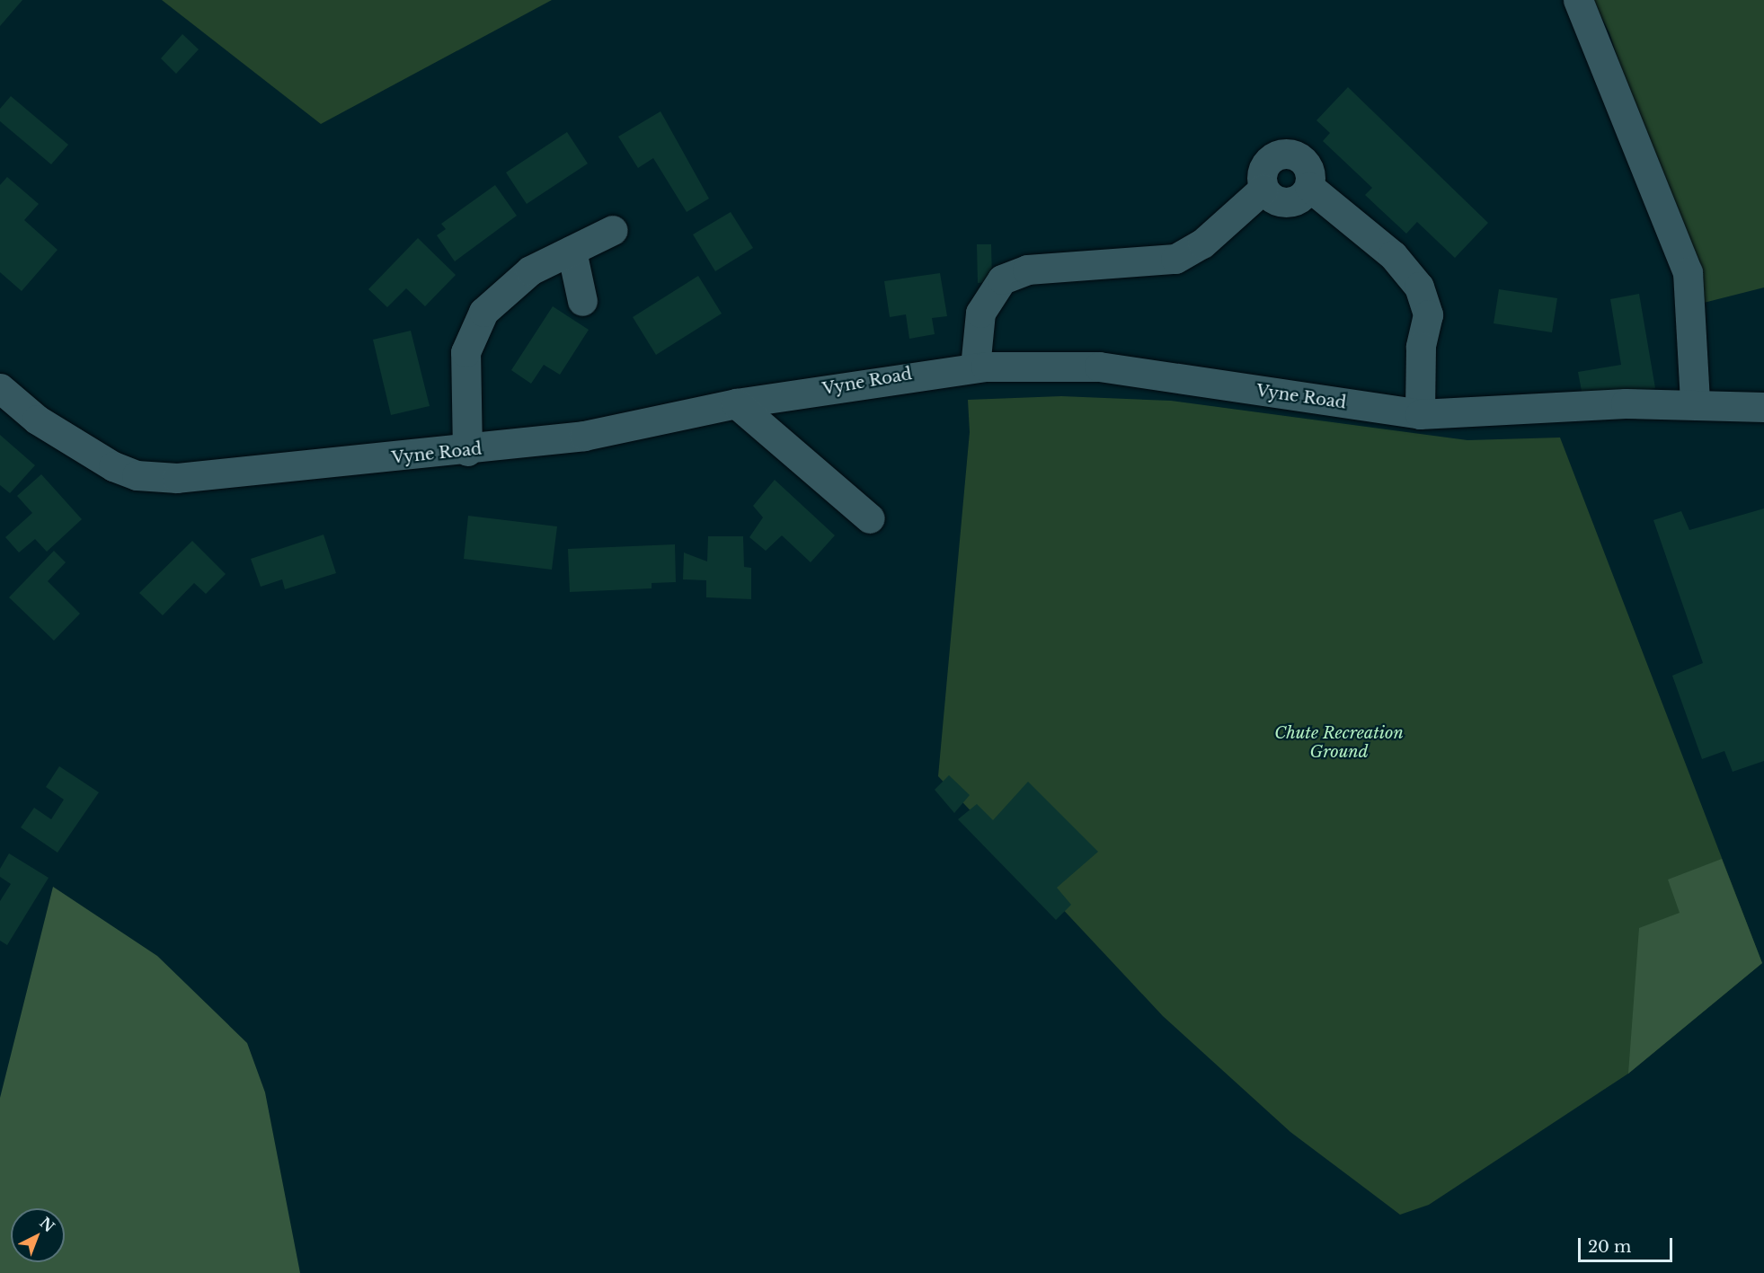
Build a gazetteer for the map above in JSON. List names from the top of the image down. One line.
{"streets":{"street":["Vyne Road"]},"parks":["Chute Recreation Ground"],"scale_bar":"20 m","north":"top right"}
